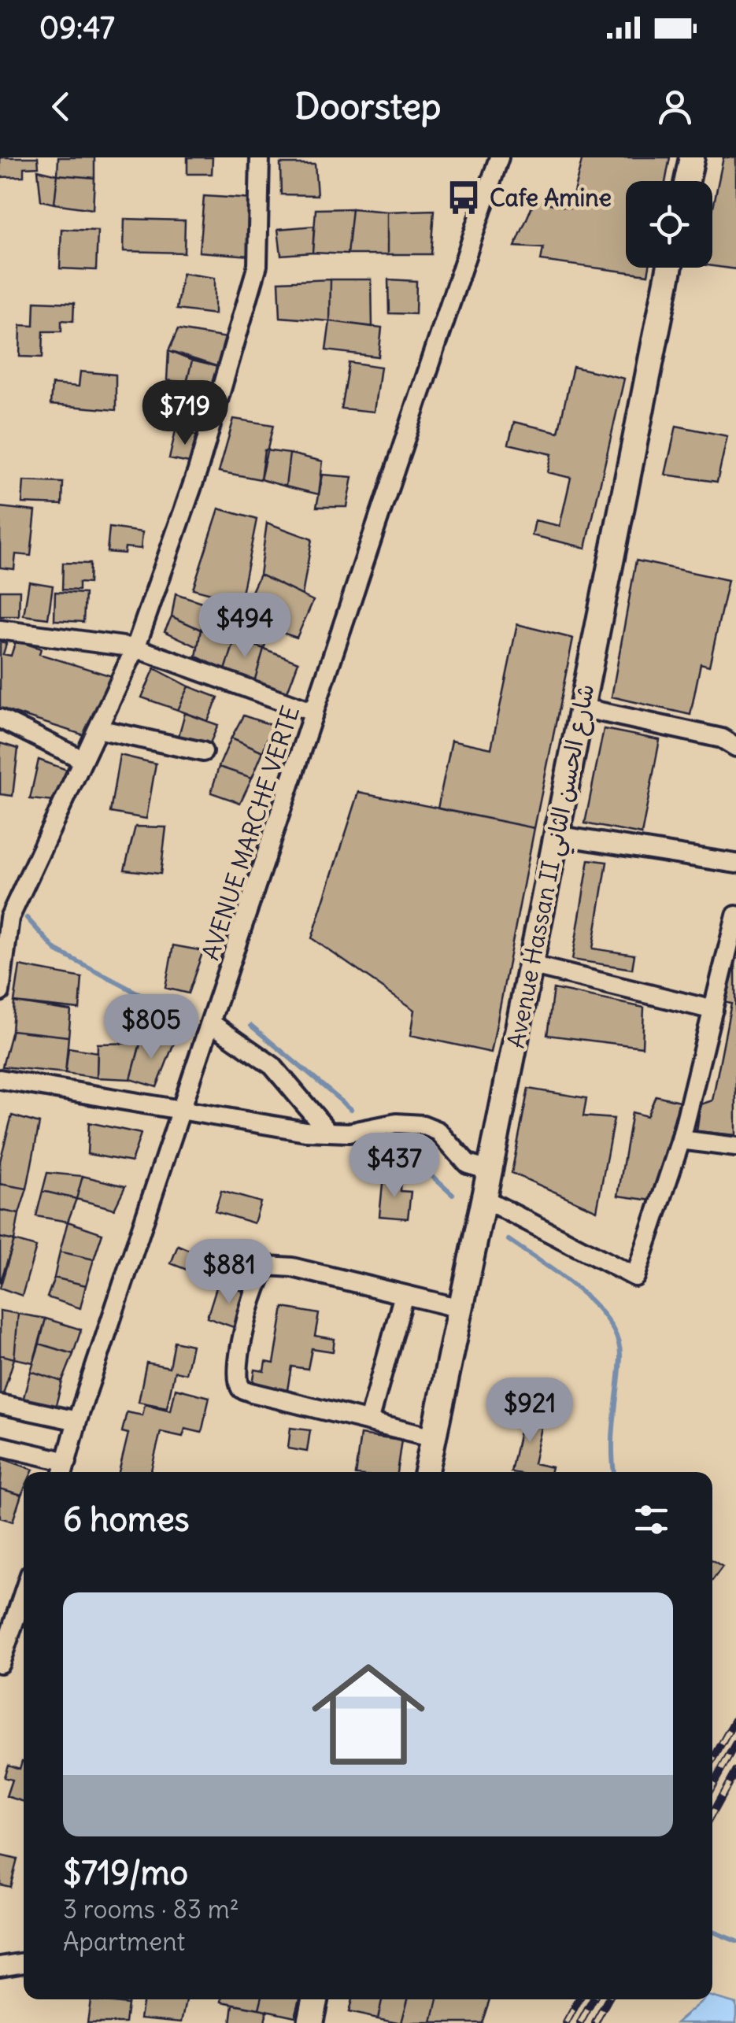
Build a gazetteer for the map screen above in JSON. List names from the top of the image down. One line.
{"streets":{"street":["AVENUE MARCHE VERTE","Avenue Hassan II شارع الحسن الثاني"]},"places":{"bus stop":["Cafe Amine"]},"page":{"status":"09:47","header":"Doorstep","price":["$719","$494","$805","$437","$881","$921"],"heading":"6 homes","list":[{"name":"$719/mo","note":"3 rooms · 83 m² · Apartment"}]}}
